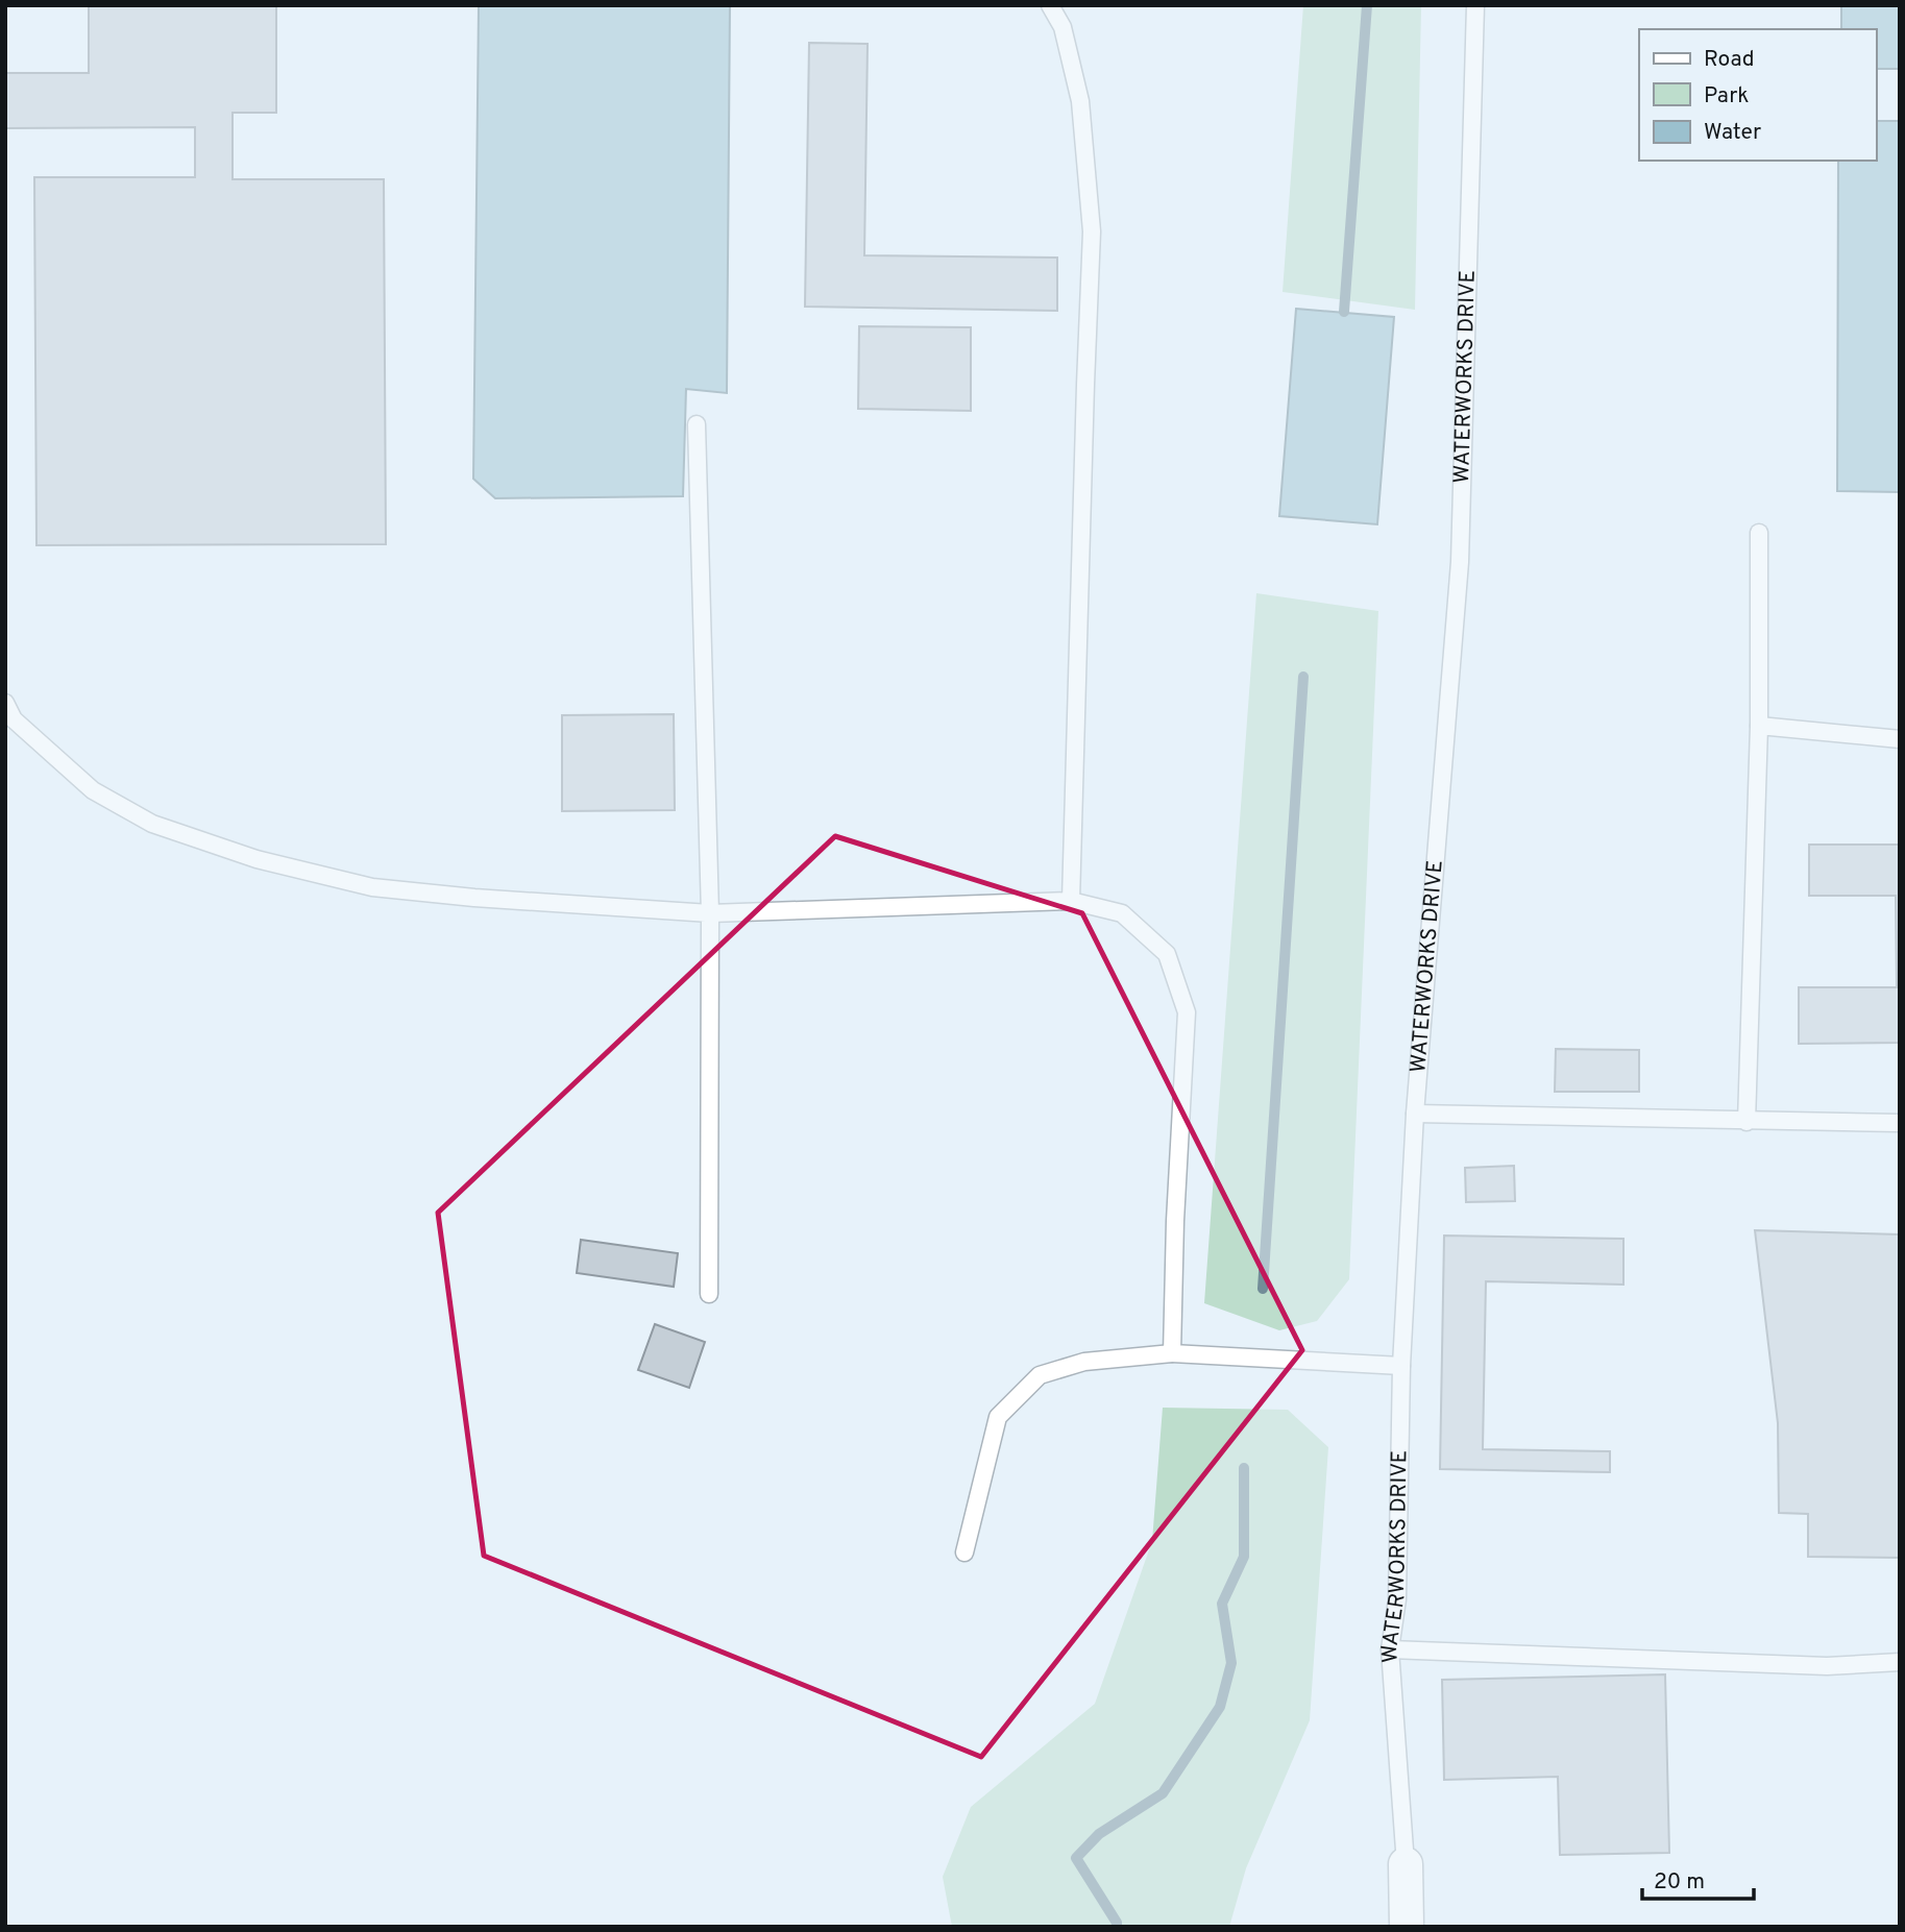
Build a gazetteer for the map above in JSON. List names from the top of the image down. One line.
{"streets":{"street":["WATERWORKS DRIVE"]},"legend":["Road","Park","Water"],"scale_bar":"20 m"}
